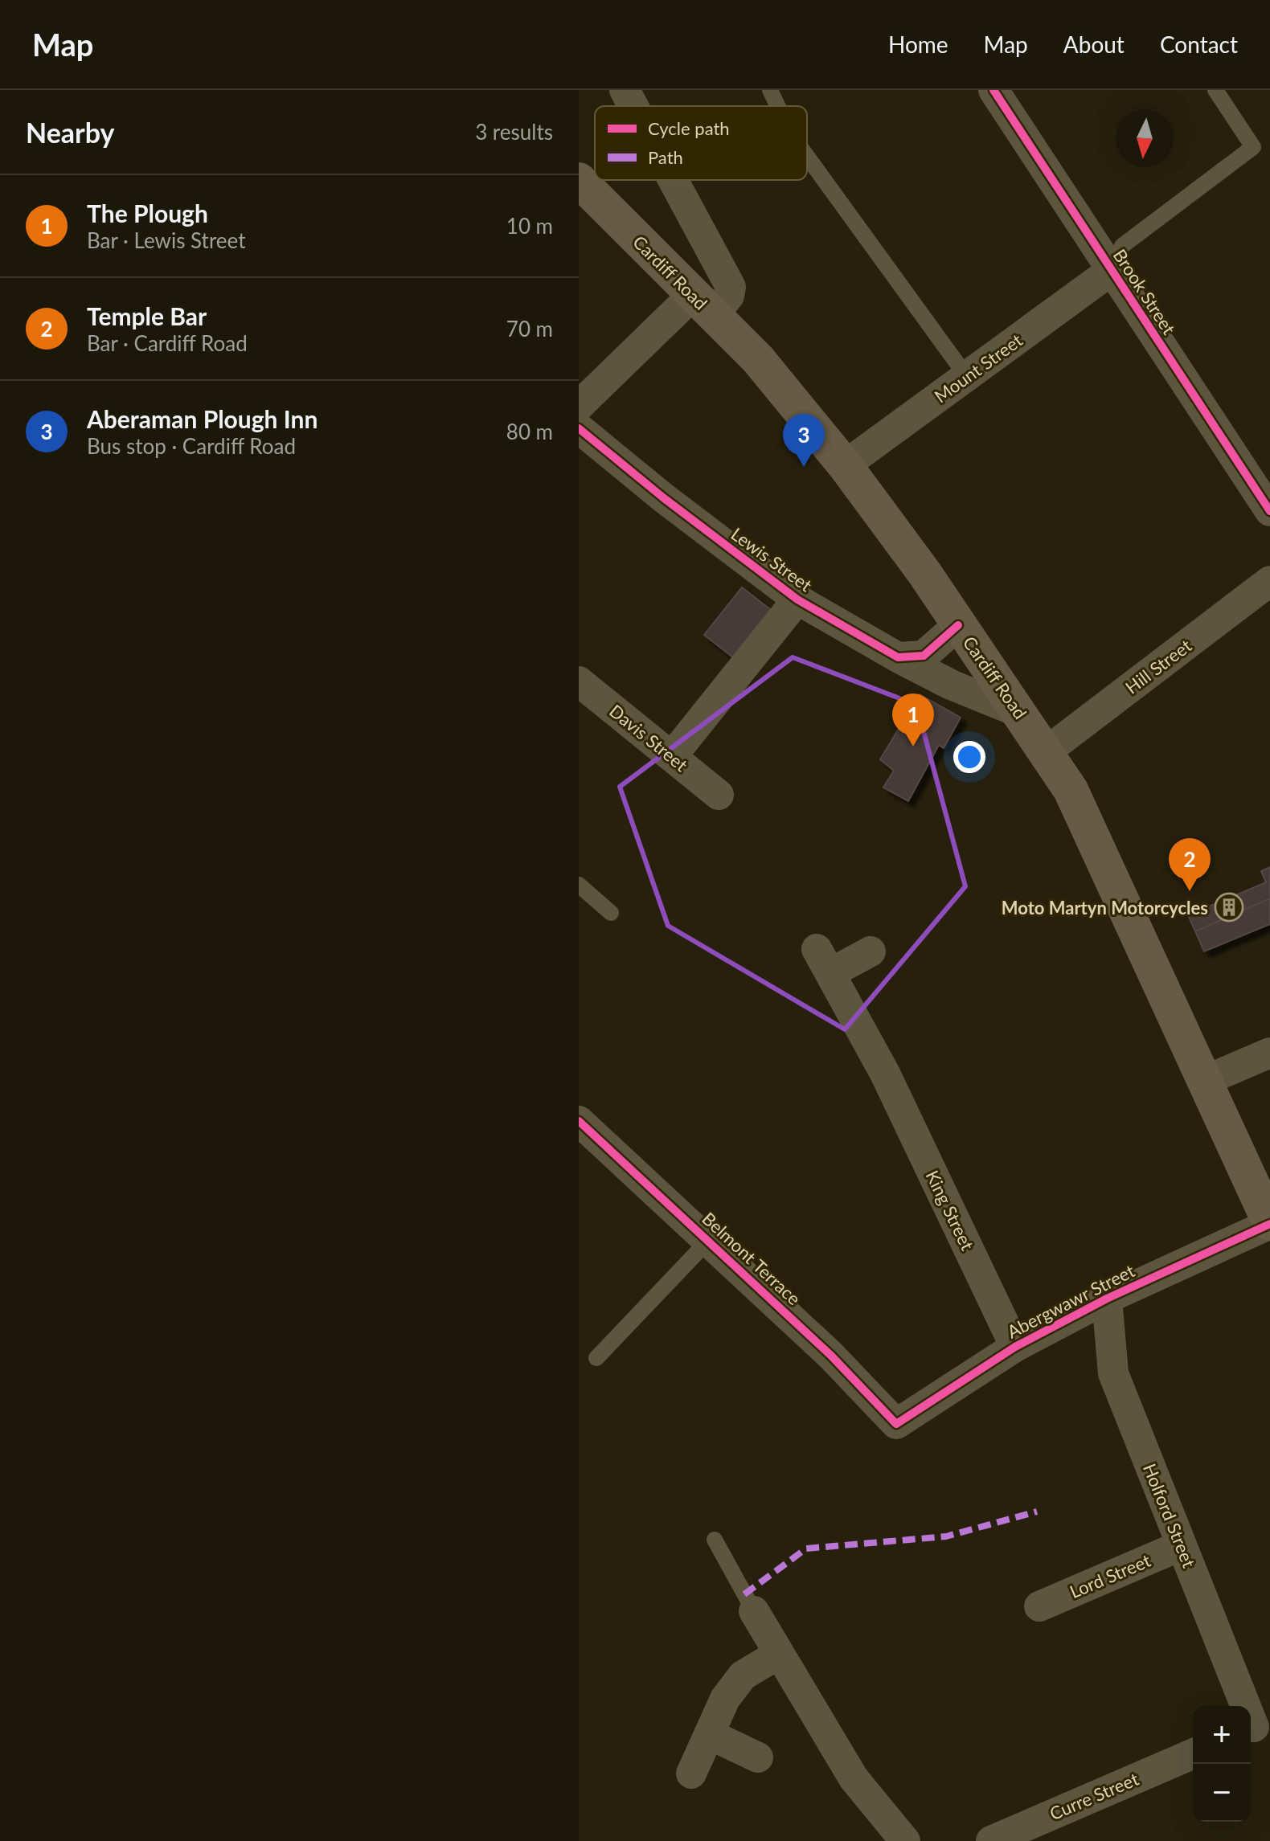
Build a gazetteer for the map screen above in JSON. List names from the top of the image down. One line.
{"streets":{"main road":["Cardiff Road"],"street":["Brook Street","Mount Street","Lewis Street","Hill Street","Davis Street","King Street","Belmont Terrace","Abergwawr Street","Holford Street","Lord Street","Curre Street"]},"crossings":[["Cardiff Road","Mount Street"],["Cardiff Road","Lewis Street"],["Cardiff Road","Hill Street"],["Cardiff Road","Abergwawr Street"],["Brook Street","Mount Street"],["King Street","Abergwawr Street"],["Belmont Terrace","Abergwawr Street"],["Abergwawr Street","Holford Street"],["Holford Street","Lord Street"]],"places":{"building":["Moto Martyn Motorcycles"]},"legend":["Cycle path","Path"],"north":"bottom","page":{"header":"Map","nav":["Home","Map","About","Contact"],"heading":["Nearby","3 results"],"list":[{"mark":"1","name":"The Plough","note":"Bar · Lewis Street","value":"10 m"},{"mark":"2","name":"Temple Bar","note":"Bar · Cardiff Road","value":"70 m"},{"mark":"3","name":"Aberaman Plough Inn","note":"Bus stop · Cardiff Road","value":"80 m"}],"pins":["3","1","2"],"map_buttons":["+","−"]}}
